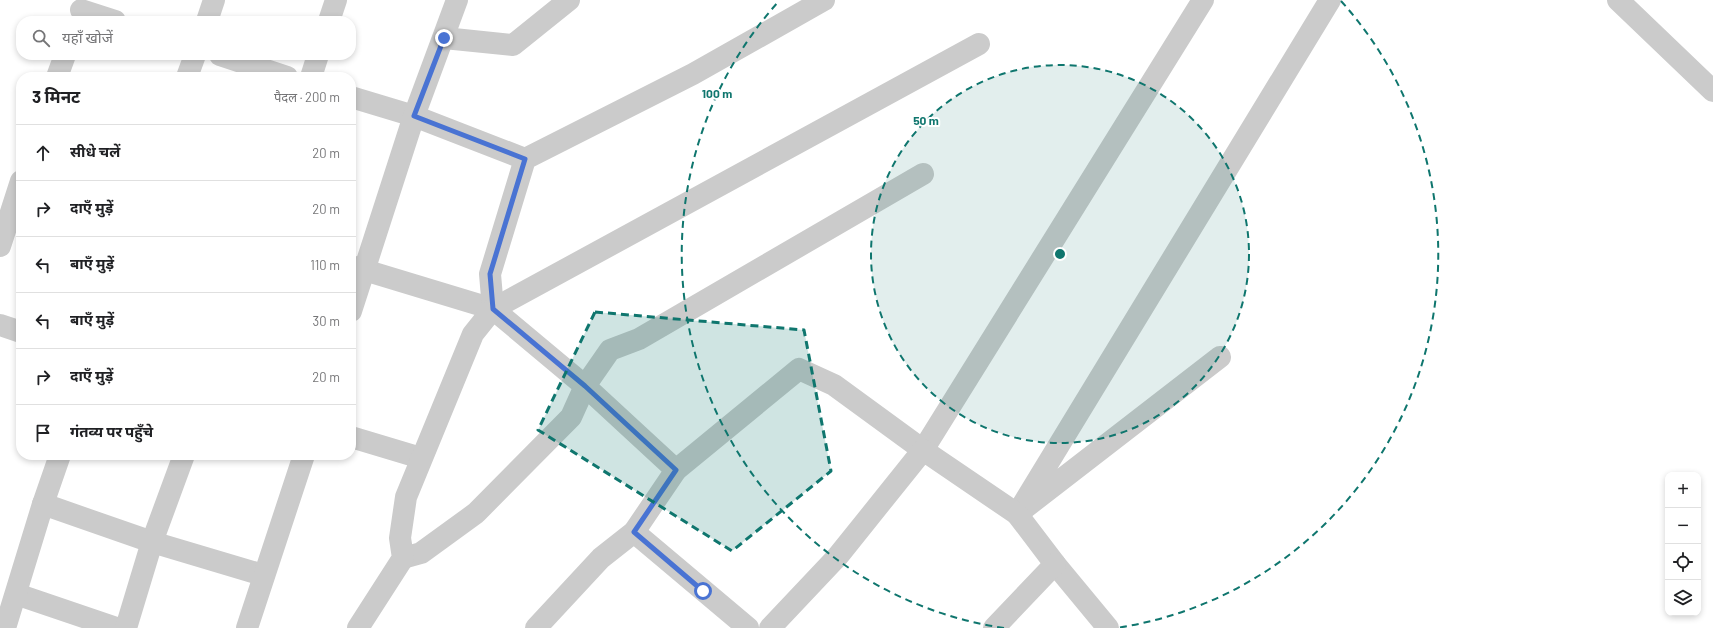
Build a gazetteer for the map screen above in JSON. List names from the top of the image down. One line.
{"page":{"search":"यहाँ खोजें","heading":["3 मिनट","पैदल · 200 m"],"list":[["सीधे चलें","20 m"],["दाएँ मुड़ें","20 m"],["बाएँ मुड़ें","110 m"],["बाएँ मुड़ें","30 m"],["दाएँ मुड़ें","20 m"],"गंतव्य पर पहुँचे"],"map_buttons":["+","−"]},"rings":["100 m","50 m"]}
